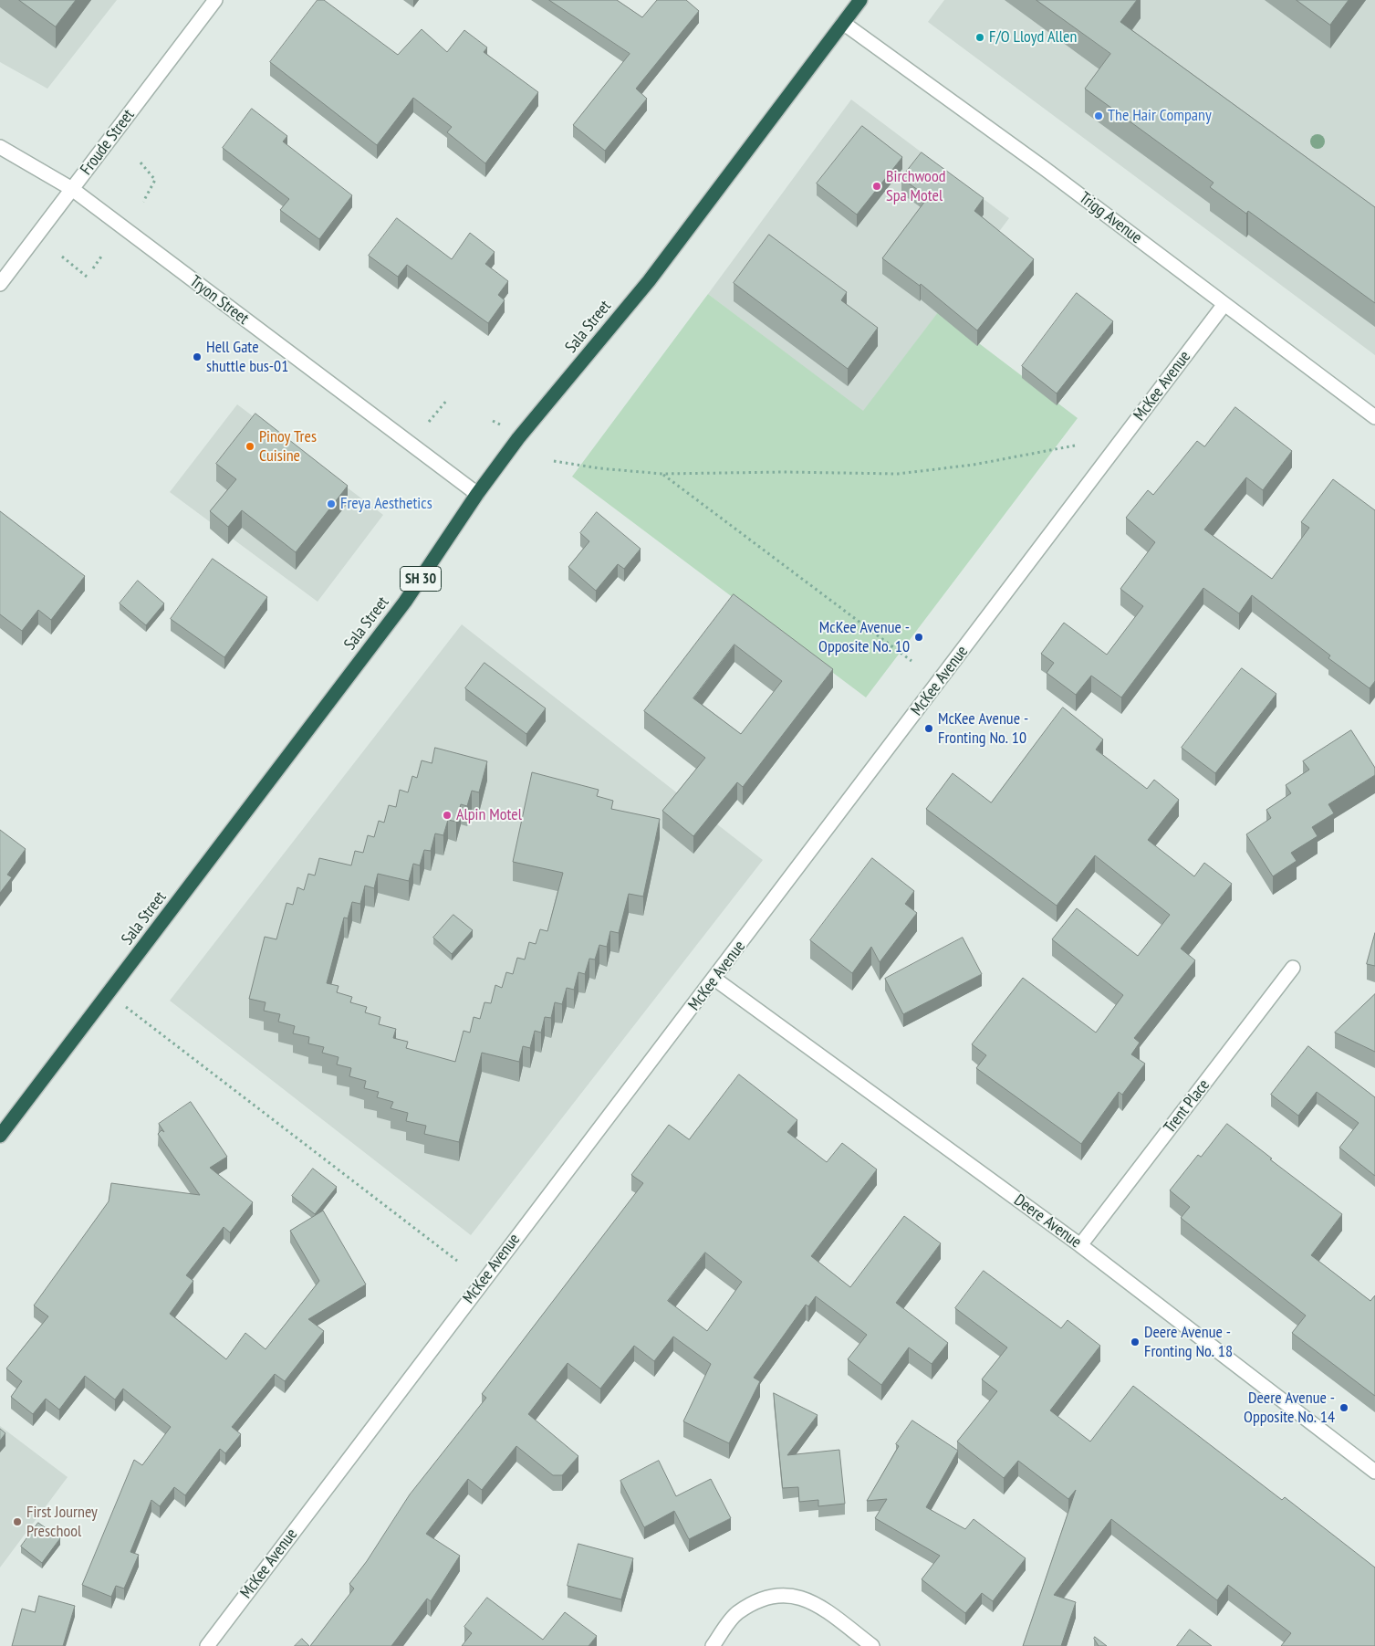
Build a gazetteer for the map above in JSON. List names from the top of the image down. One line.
{"streets":{"highway":["Sala Street","SH 30"],"street":["Froude Street","Trigg Avenue","Tryon Street","McKee Avenue","Trent Place","Deere Avenue"]},"crossings":[["Froude Street","Tryon Street"],["Trigg Avenue","Sala Street"],["Trigg Avenue","McKee Avenue"],["Tryon Street","Sala Street"],["McKee Avenue","Deere Avenue"],["Trent Place","Deere Avenue"]],"places":["F/O Lloyd Allen","The Hair Company","Birchwood Spa Motel","Hell Gate shuttle bus-01","Pinoy Tres Cuisine","Freya Aesthetics","McKee Avenue - Opposite No. 10","McKee Avenue - Fronting No. 10","Alpin Motel","Deere Avenue - Fronting No. 18","Deere Avenue - Opposite No. 14","First Journey Preschool"]}
